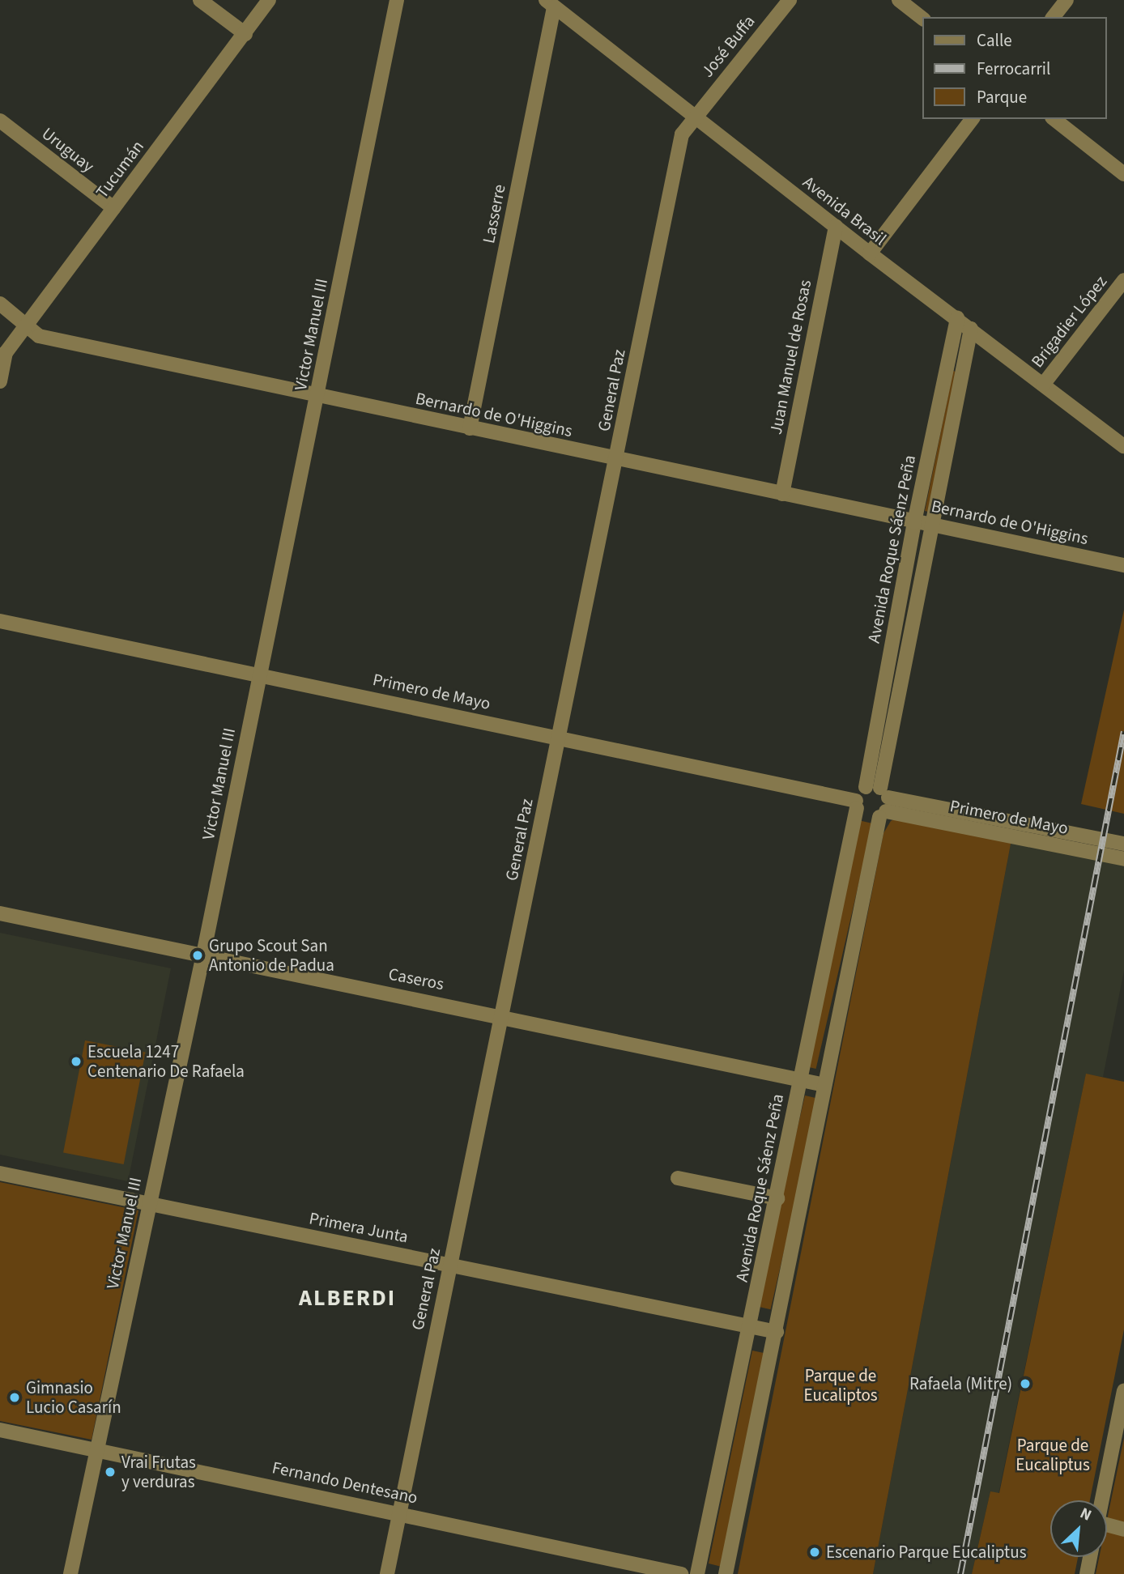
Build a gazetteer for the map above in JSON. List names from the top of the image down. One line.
{"streets":{"street":["José Buffa","Uruguay","Tucumán","Avenida Brasil","Lasserre","Brigadier López","Victor Manuel III","Juan Manuel de Rosas","General Paz","Bernardo de O'Higgins","Avenida Roque Sáenz Peña","Primero de Mayo","Caseros","Primera Junta","Fernando Dentesano"]},"crossings":[["José Buffa","Avenida Brasil"],["José Buffa","General Paz"],["Uruguay","Tucumán"],["Tucumán","Bernardo de O'Higgins"],["Avenida Brasil","Lasserre"],["Avenida Brasil","Brigadier López"],["Avenida Brasil","Juan Manuel de Rosas"],["Avenida Brasil","General Paz"],["Avenida Brasil","Avenida Roque Sáenz Peña"],["Lasserre","Bernardo de O'Higgins"],["Victor Manuel III","Bernardo de O'Higgins"],["Victor Manuel III","Primero de Mayo"],["Victor Manuel III","Caseros"],["Victor Manuel III","Primera Junta"],["Victor Manuel III","Fernando Dentesano"],["Juan Manuel de Rosas","Bernardo de O'Higgins"],["General Paz","Bernardo de O'Higgins"],["General Paz","Primero de Mayo"],["General Paz","Caseros"],["General Paz","Primera Junta"],["General Paz","Fernando Dentesano"],["Bernardo de O'Higgins","Avenida Roque Sáenz Peña"],["Avenida Roque Sáenz Peña","Primero de Mayo"],["Avenida Roque Sáenz Peña","Caseros"],["Avenida Roque Sáenz Peña","Primera Junta"]],"districts":["ALBERDI"],"parks":["Parque de Eucaliptos","Parque de Eucaliptus"],"places":["Grupo Scout San Antonio de Padua","Escuela 1247 Centenario De Rafaela","Rafaela (Mitre)","Gimnasio Lucio Casarín","Vrai Frutas y verduras","Escenario Parque Eucaliptus"],"legend":["Calle","Ferrocarril","Parque"],"north":"top right"}
